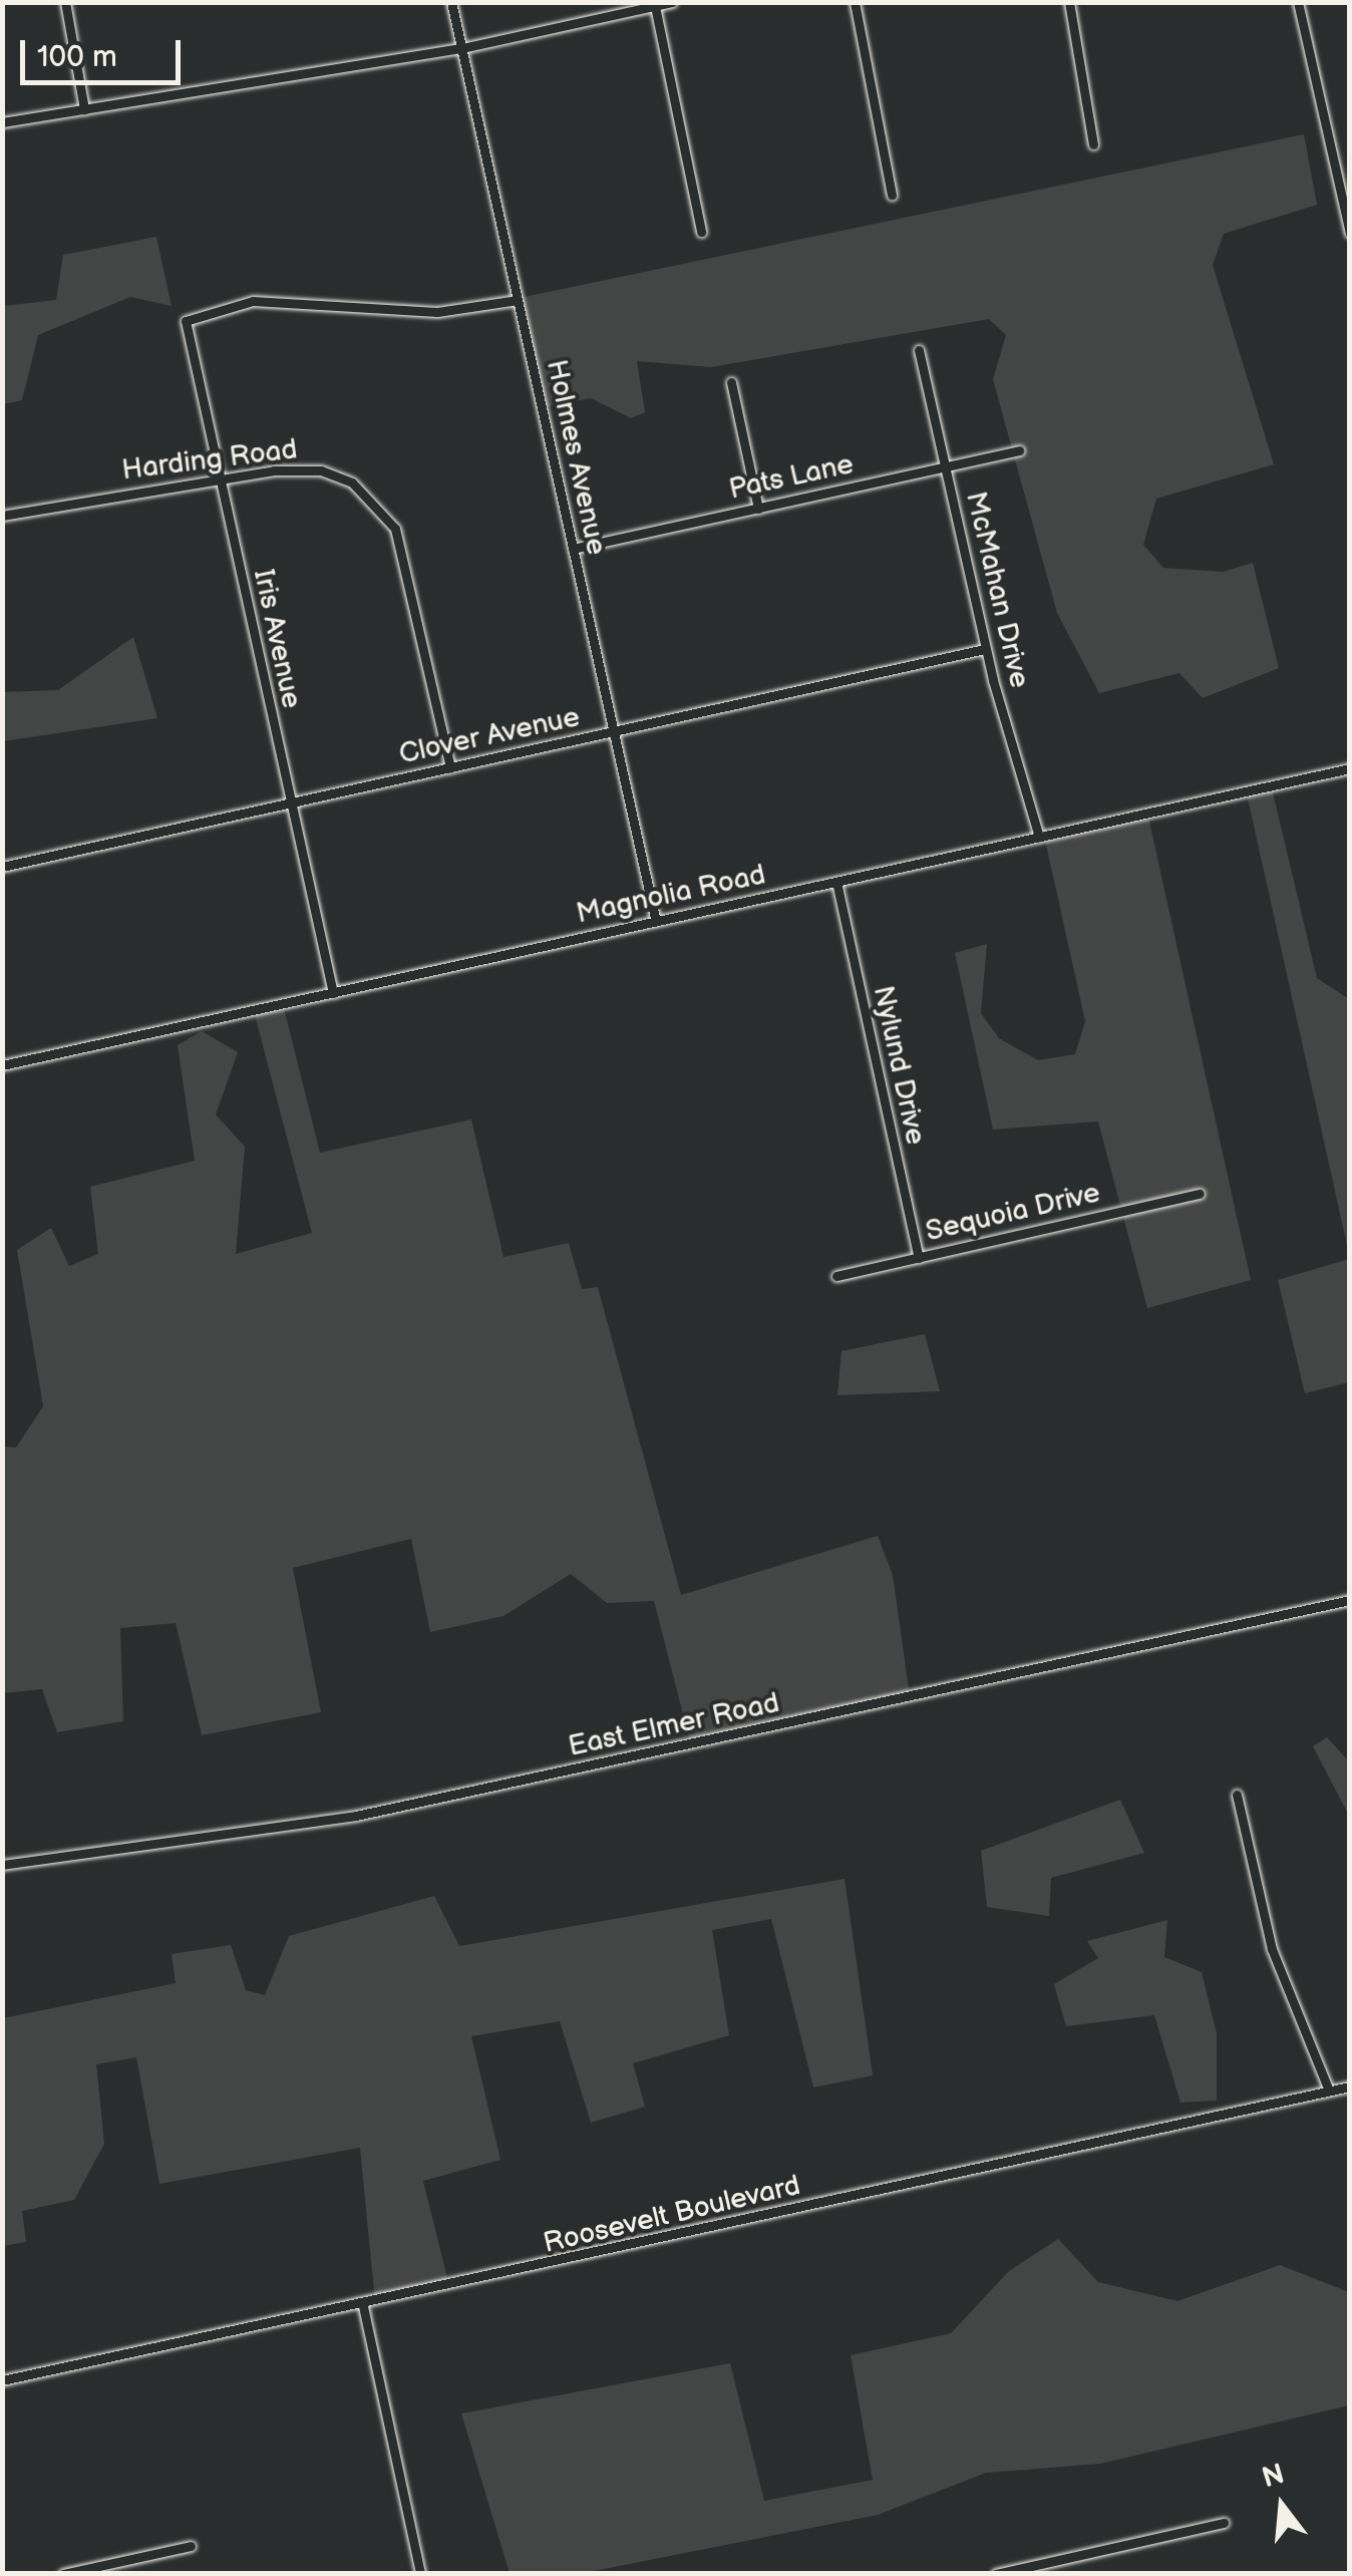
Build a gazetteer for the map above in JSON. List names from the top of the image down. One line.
{"streets":{"street":["Holmes Avenue","Harding Road","Pats Lane","McMahan Drive","Iris Avenue","Clover Avenue","Magnolia Road","Nylund Drive","Sequoia Drive","East Elmer Road","Roosevelt Boulevard"]},"crossings":[["Holmes Avenue","Pats Lane"],["Holmes Avenue","Iris Avenue"],["Holmes Avenue","Clover Avenue"],["Holmes Avenue","Magnolia Road"],["Harding Road","Iris Avenue"],["Harding Road","Clover Avenue"],["Pats Lane","McMahan Drive"],["McMahan Drive","Clover Avenue"],["McMahan Drive","Magnolia Road"],["Iris Avenue","Clover Avenue"],["Iris Avenue","Magnolia Road"],["Magnolia Road","Nylund Drive"],["Nylund Drive","Sequoia Drive"]],"scale_bar":"100 m","north":"top"}
